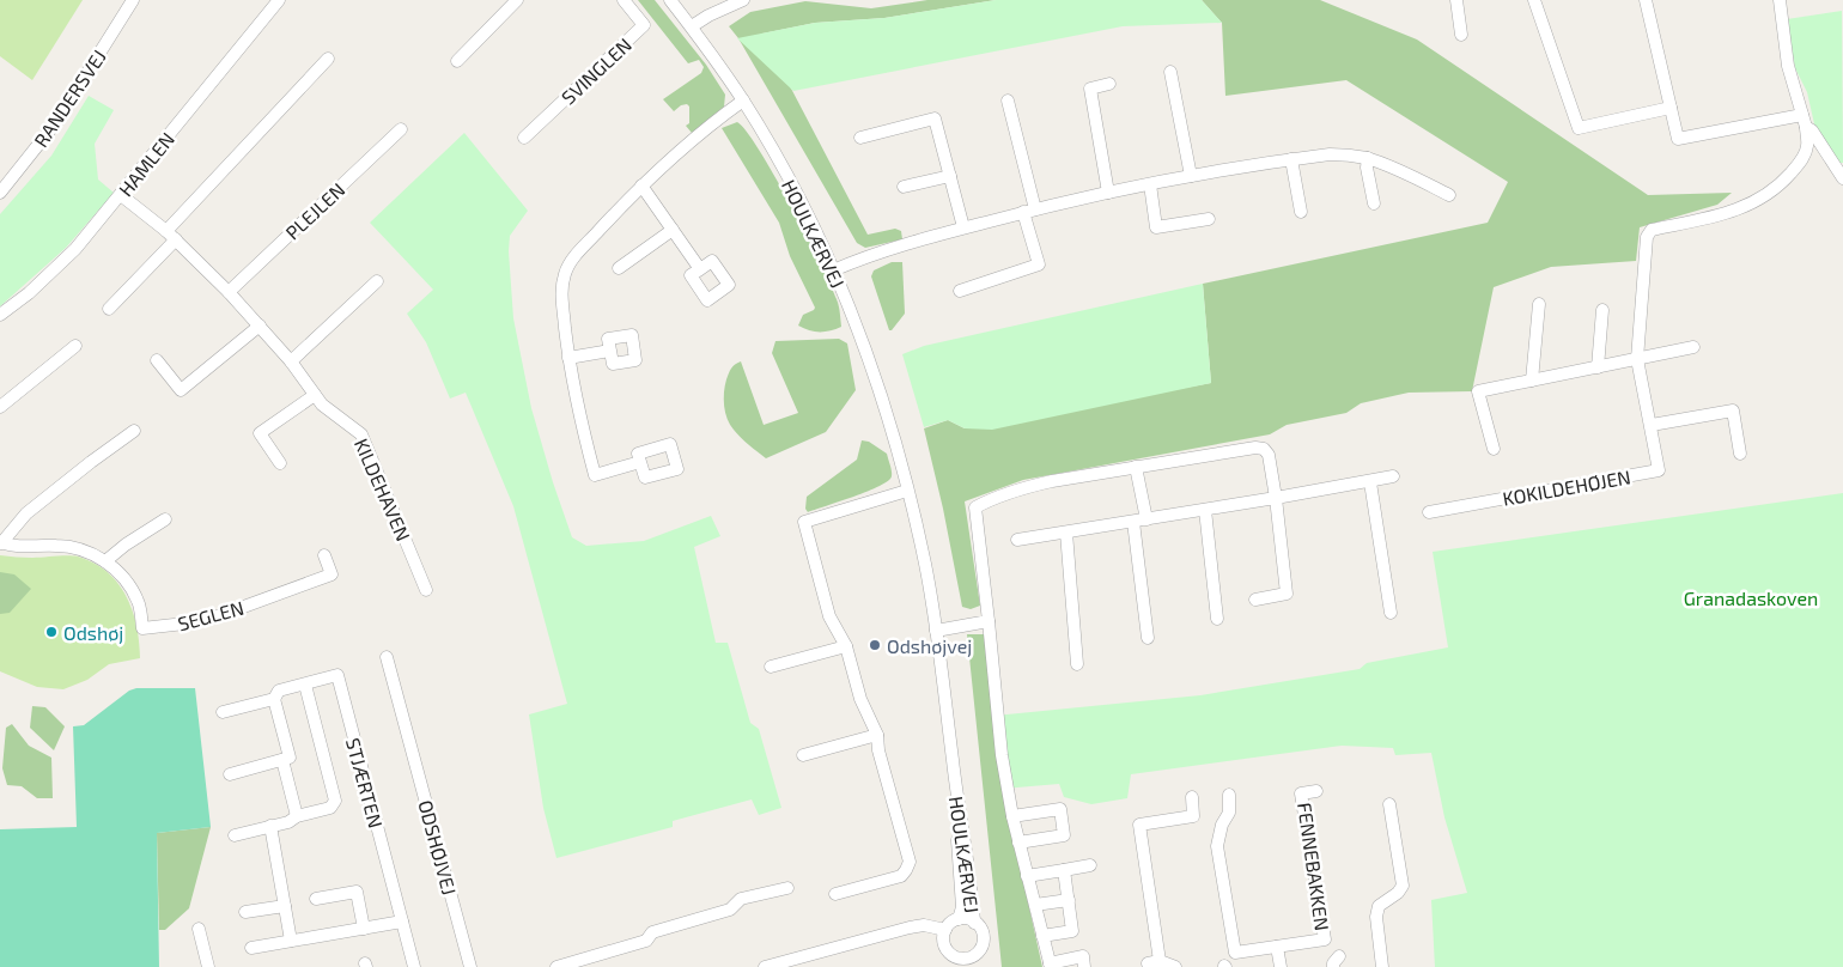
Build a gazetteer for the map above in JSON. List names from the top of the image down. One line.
{"streets":{"street":["SVINGLEN","RANDERSVEJ","HAMLEN","PLEJLEN","HOULKÆRVEJ","KOKILDEHØJEN","KILDEHAVEN","SEGLEN","STJÆRTEN","ODSHØJVEJ","FENNEBAKKEN"]},"parks":["Granadaskoven"],"places":["Odshøj","Odshøjvej"]}
